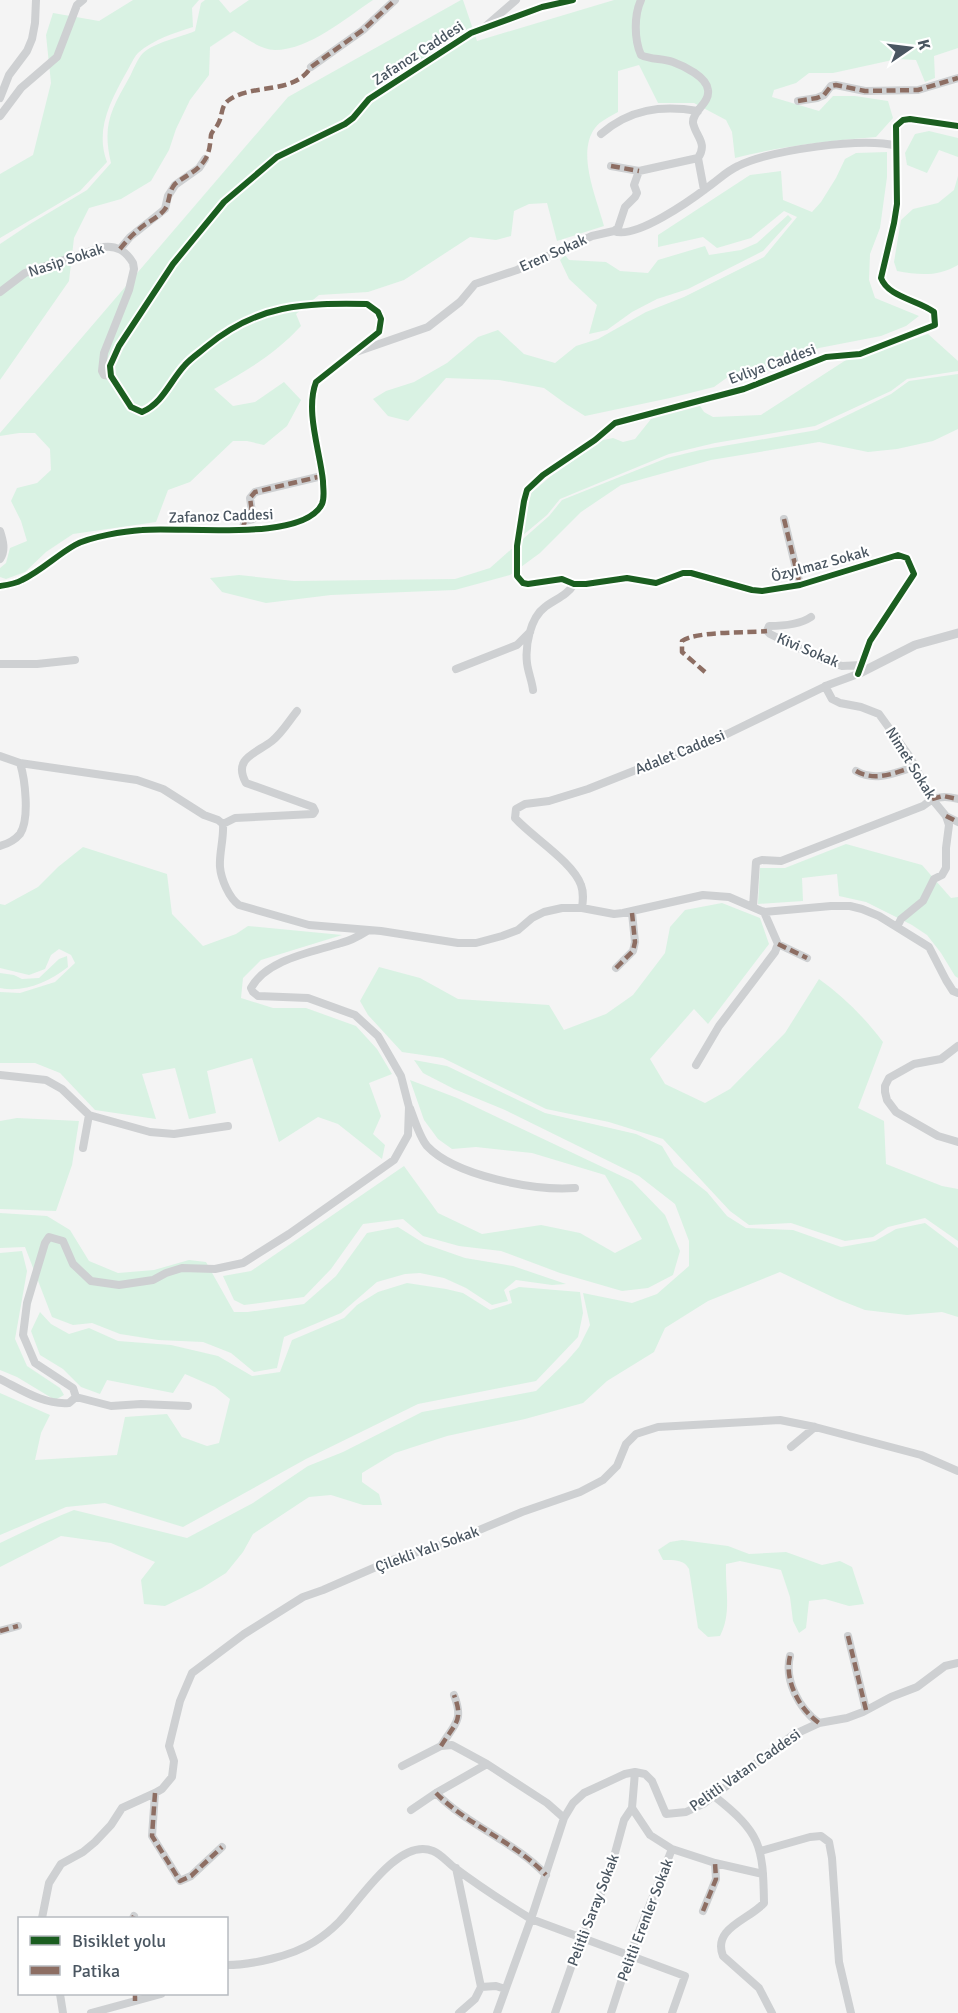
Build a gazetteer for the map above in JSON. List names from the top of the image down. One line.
{"streets":{"street":["Zafanoz Caddesi","Eren Sokak","Nasip Sokak","Evliya Caddesi","Özyılmaz Sokak","Kivi Sokak","Adalet Caddesi","Nimet Sokak","Çilekli Yalı Sokak","Pelitli Vatan Caddesi","Pelitli Saray Sokak","Pelitli Erenler Sokak"]},"crossings":[["Zafanoz Caddesi","Eren Sokak"],["Eren Sokak","Evliya Caddesi"],["Evliya Caddesi","Özyılmaz Sokak"],["Özyılmaz Sokak","Kivi Sokak"],["Özyılmaz Sokak","Adalet Caddesi"],["Kivi Sokak","Adalet Caddesi"],["Adalet Caddesi","Nimet Sokak"],["Pelitli Vatan Caddesi","Pelitli Saray Sokak"]],"legend":["Bisiklet yolu","Patika"],"north":"right"}
